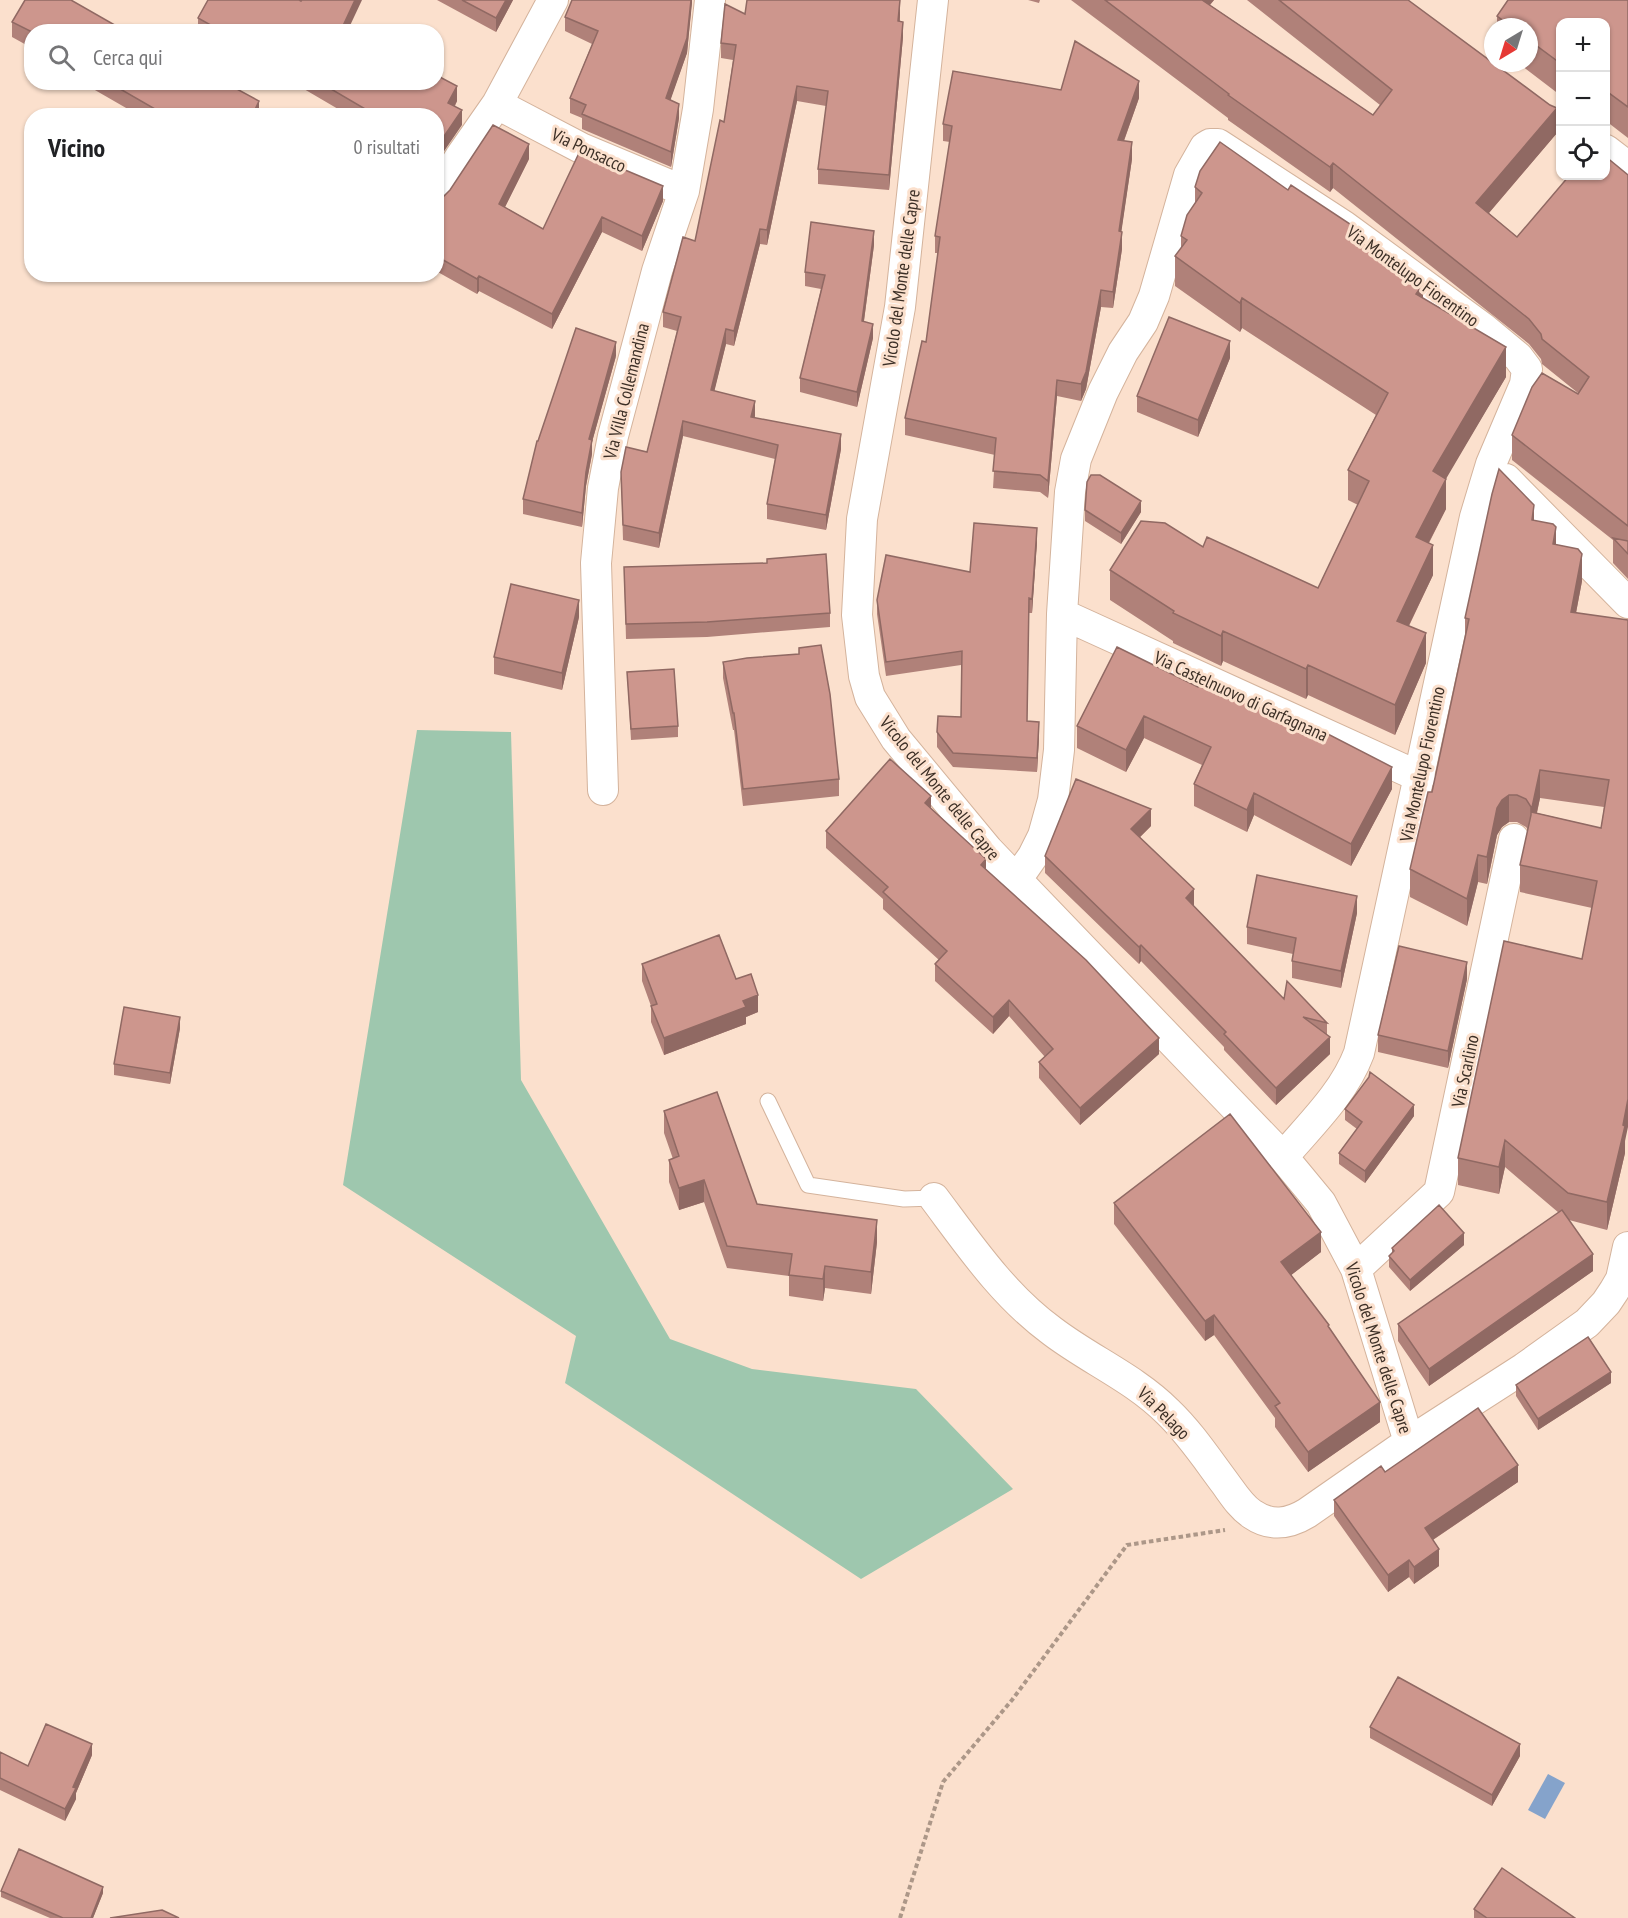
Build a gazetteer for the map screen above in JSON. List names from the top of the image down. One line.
{"streets":{"street":["Via Ponsacco","Via Montelupo Fiorentino","Vicolo del Monte delle Capre","Via Villa Collemandina","Via Castelnuovo di Garfagnana","Via Scarlino","Via Pelago"]},"crossings":[["Via Ponsacco","Via Villa Collemandina"],["Via Montelupo Fiorentino","Vicolo del Monte delle Capre"],["Via Montelupo Fiorentino","Via Castelnuovo di Garfagnana"],["Vicolo del Monte delle Capre","Via Scarlino"],["Vicolo del Monte delle Capre","Via Pelago"]],"north":"bottom left","page":{"map_buttons":["+","−"],"search":"Cerca qui","heading":["Vicino","0 risultati"]}}
